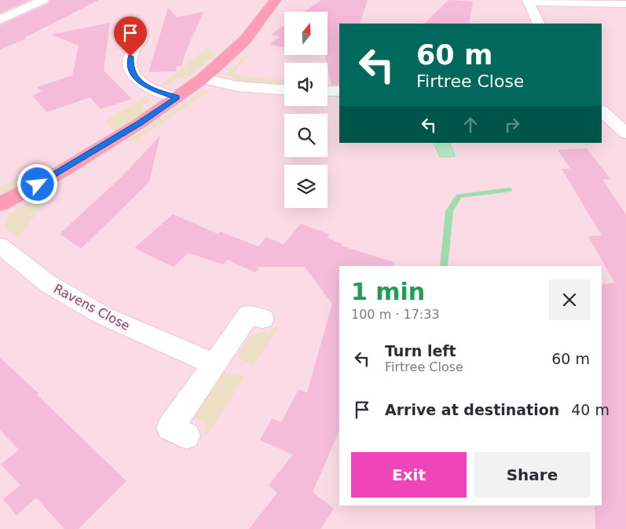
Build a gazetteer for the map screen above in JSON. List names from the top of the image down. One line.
{"streets":{"street":["Ravens Close"]},"north":"top","page":{"turn":["60 m","Firtree Close"],"heading":["1 min","100 m · 17:33"],"list":[{"name":"Turn left","note":"Firtree Close","value":"60 m"},{"name":"Arrive at destination","value":"40 m"}],"buttons":["Exit","Share"]}}
